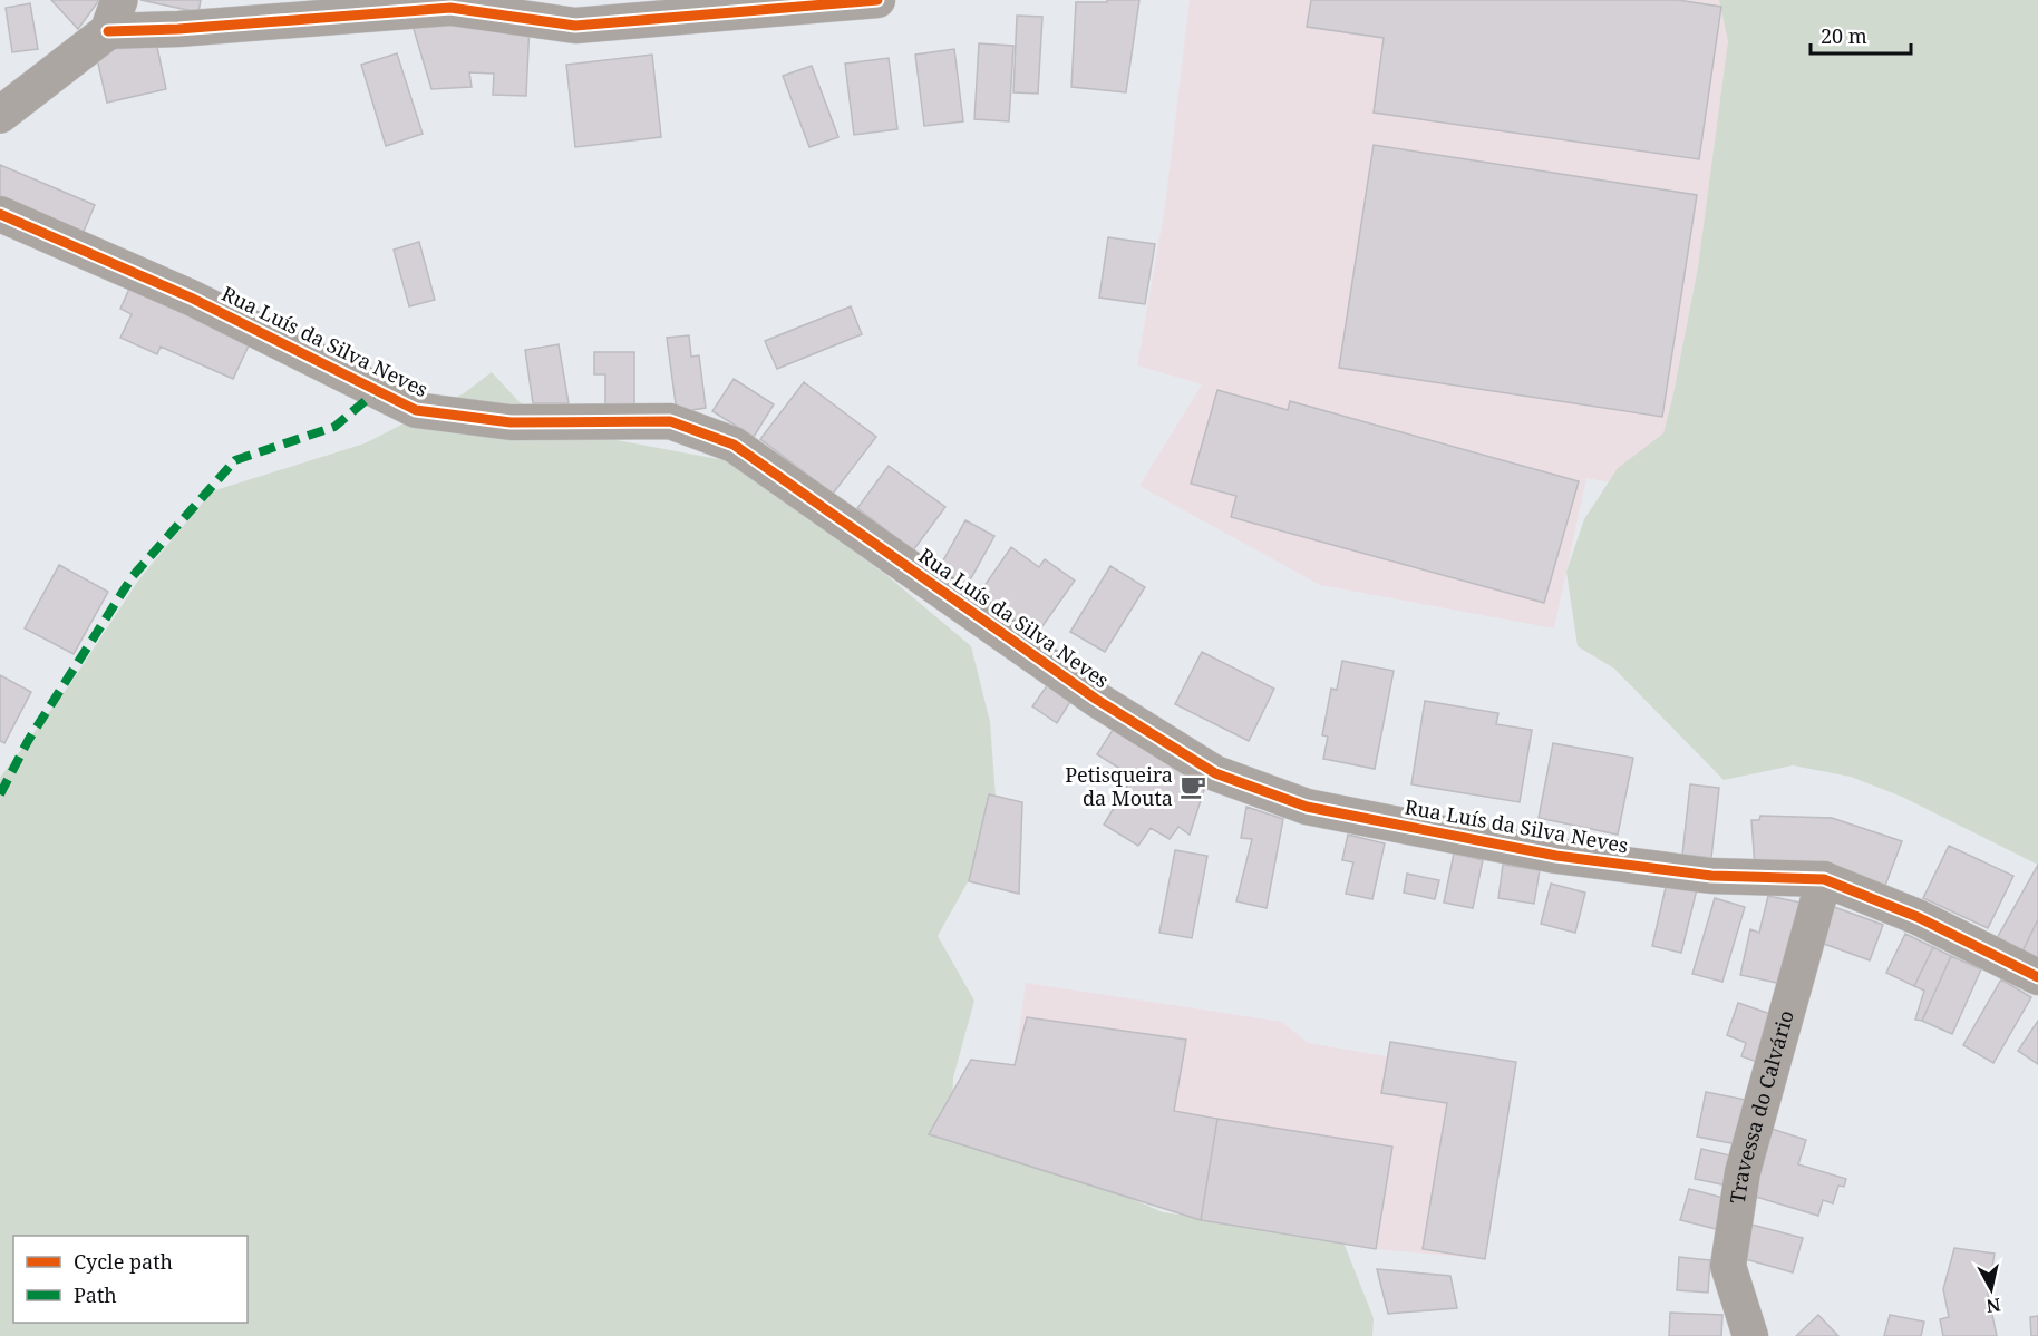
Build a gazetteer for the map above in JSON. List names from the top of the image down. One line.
{"streets":{"street":["Rua Luís da Silva Neves","Travessa do Calvário"]},"crossings":[["Rua Luís da Silva Neves","Travessa do Calvário"]],"places":{"cafe":["Petisqueira da Mouta"]},"legend":["Cycle path","Path"],"scale_bar":"20 m","north":"bottom"}
